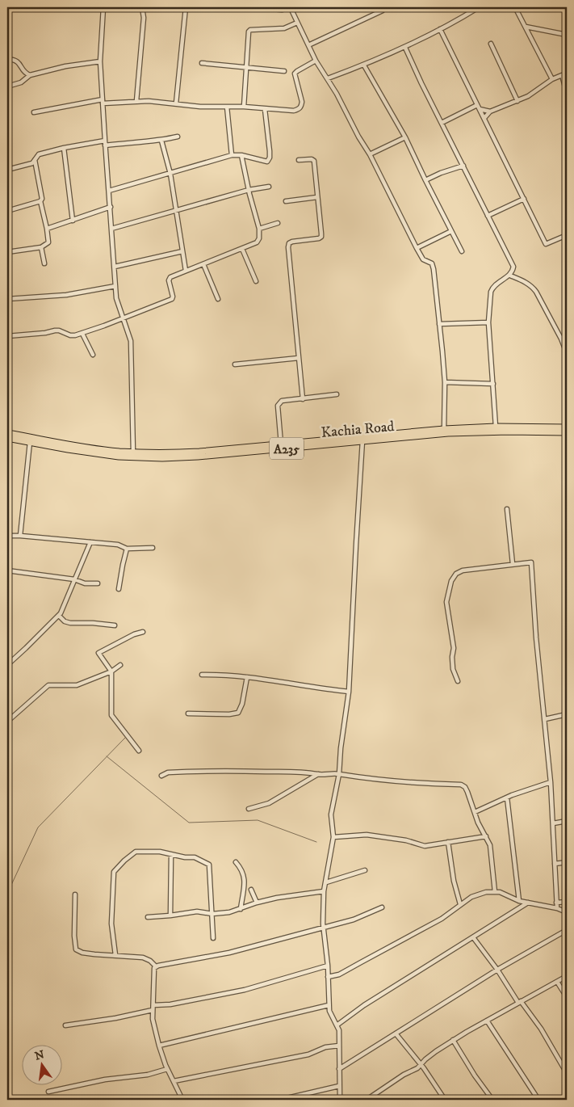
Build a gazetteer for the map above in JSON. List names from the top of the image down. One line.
{"streets":{"highway":["Kachia Road","A235"]},"north":"top"}
